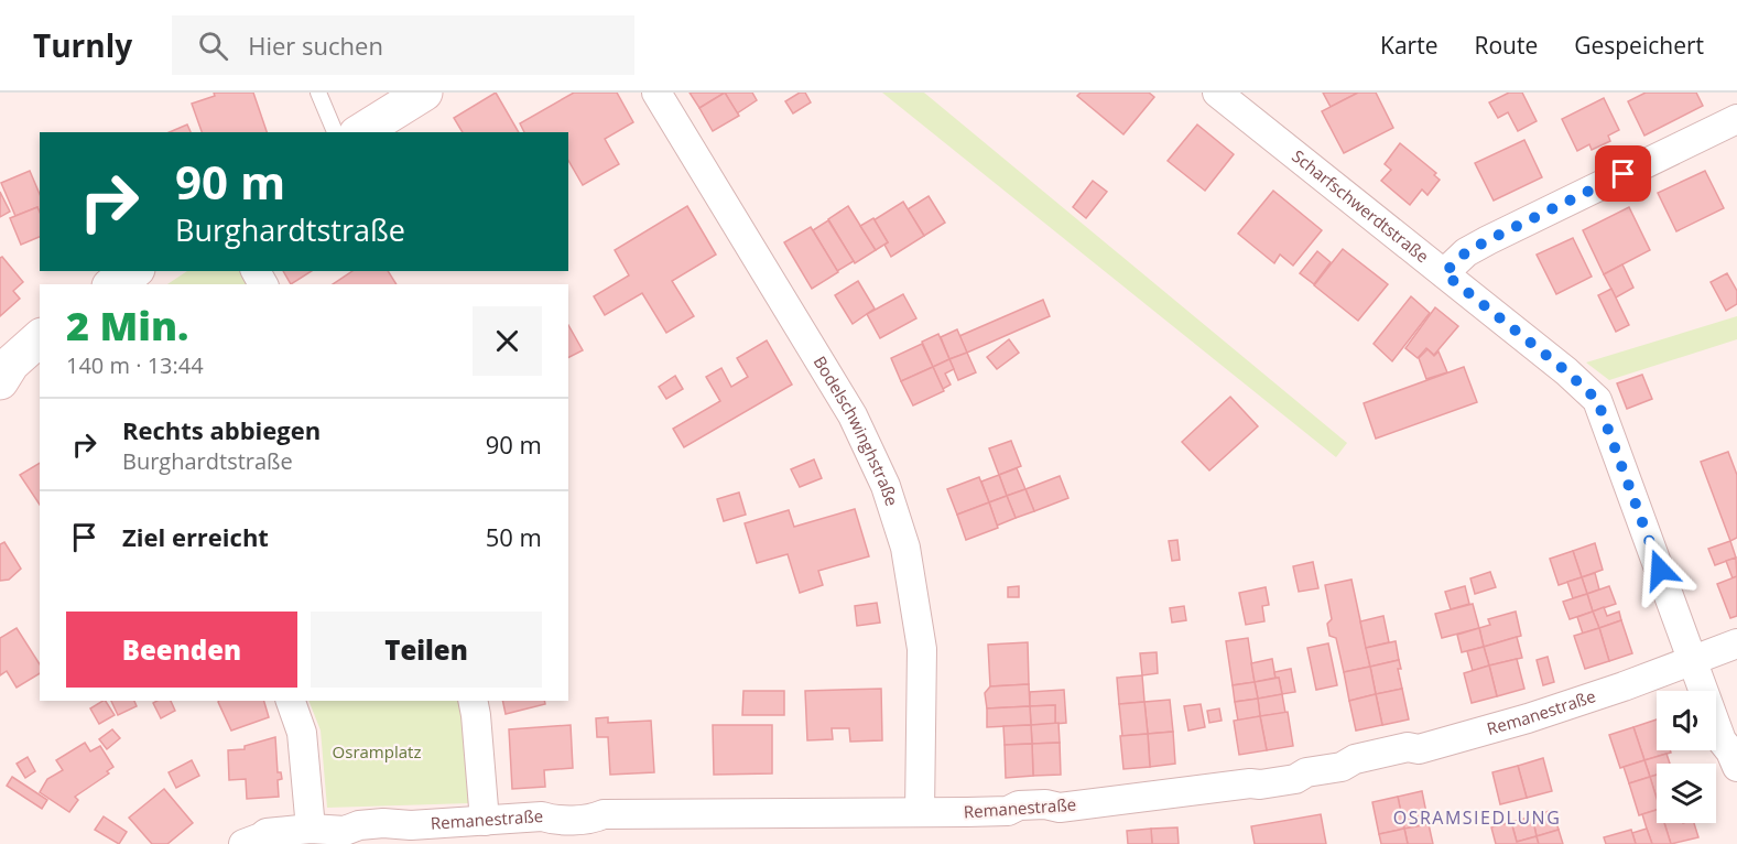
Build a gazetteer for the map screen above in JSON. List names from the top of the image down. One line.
{"streets":{"street":["Scharfschwerdtstraße","Bodelschwinghstraße","Remanestraße"]},"crossings":[["Scharfschwerdtstraße","Remanestraße"],["Bodelschwinghstraße","Remanestraße"]],"districts":["OSRAMSIEDLUNG"],"parks":["Osramplatz"],"page":{"header":"Turnly","search":"Hier suchen","nav":["Karte","Route","Gespeichert"],"turn":["90 m","Burghardtstraße"],"heading":["2 Min.","140 m · 13:44"],"list":[{"name":"Rechts abbiegen","note":"Burghardtstraße","value":"90 m"},{"name":"Ziel erreicht","value":"50 m"}],"buttons":["Beenden","Teilen"]}}
